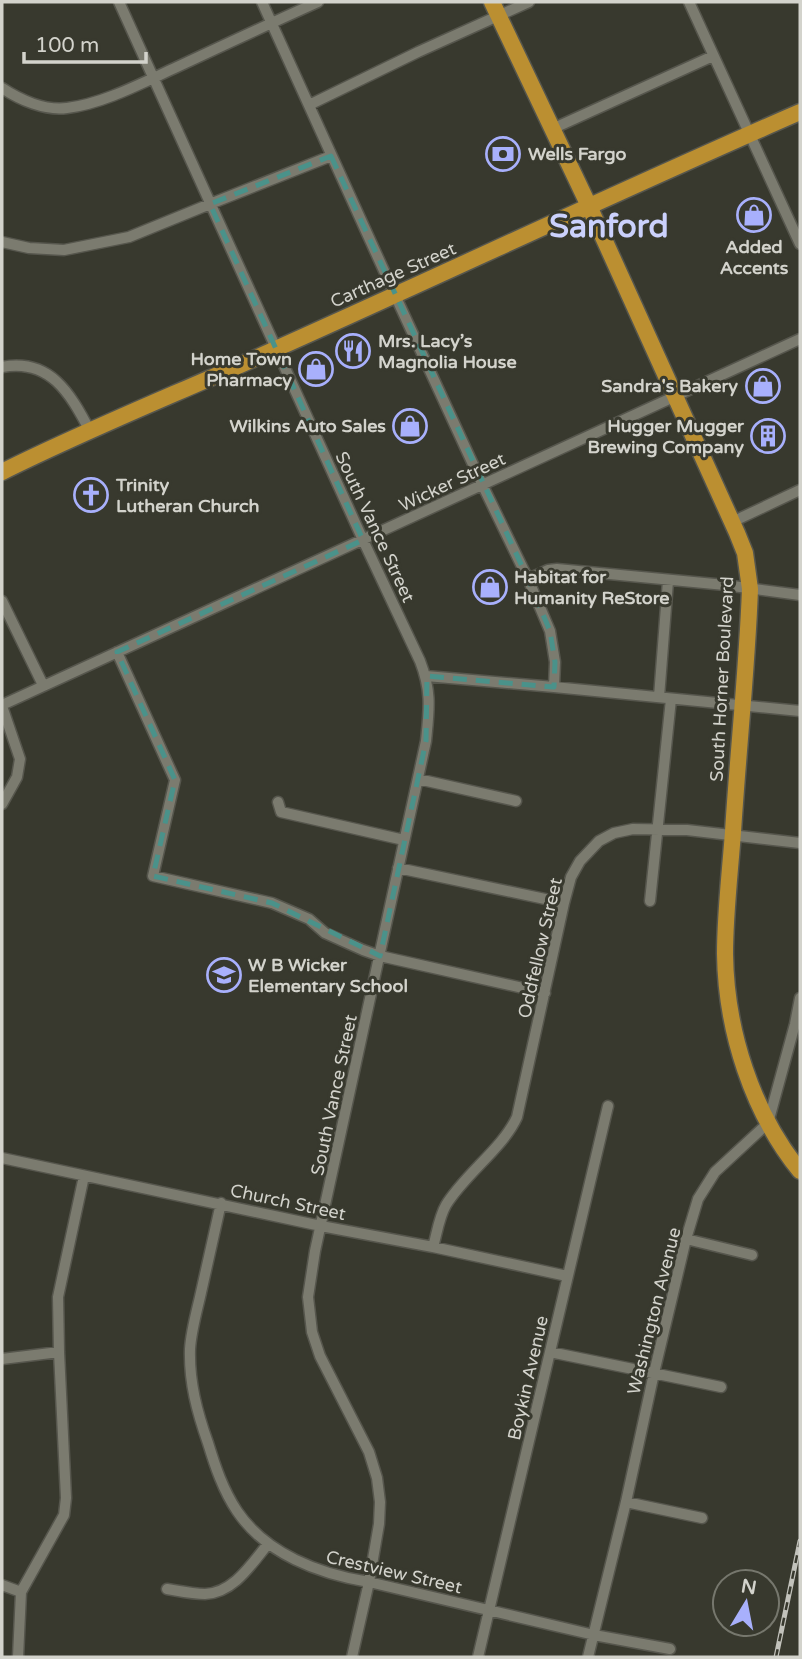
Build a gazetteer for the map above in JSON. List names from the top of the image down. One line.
{"streets":{"main road":["Carthage Street","South Horner Boulevard"],"street":["Wicker Street","South Vance Street","Oddfellow Street","Church Street","Washington Avenue","Boykin Avenue","Crestview Street"]},"crossings":[["Carthage Street","South Vance Street"],["Carthage Street","South Horner Boulevard"],["Wicker Street","South Vance Street"],["Wicker Street","South Horner Boulevard"],["South Vance Street","Church Street"],["South Vance Street","Crestview Street"],["South Horner Boulevard","Oddfellow Street"],["South Horner Boulevard","Washington Avenue"],["Oddfellow Street","Church Street"],["Church Street","Boykin Avenue"],["Church Street","Crestview Street"],["Washington Avenue","Crestview Street"],["Boykin Avenue","Crestview Street"]],"districts":["Sanford"],"places":{"bank":["Wells Fargo"],"shop":["Added Accents","Home Town Pharmacy","Sandra's Bakery","Wilkins Auto Sales","Habitat for Humanity ReStore"],"restaurant":["Mrs. Lacy’s Magnolia House"],"building":["Hugger Mugger Brewing Company"],"church":["Trinity Lutheran Church"],"school or university":["W B Wicker Elementary School"]},"scale_bar":"100 m","north":"top"}
